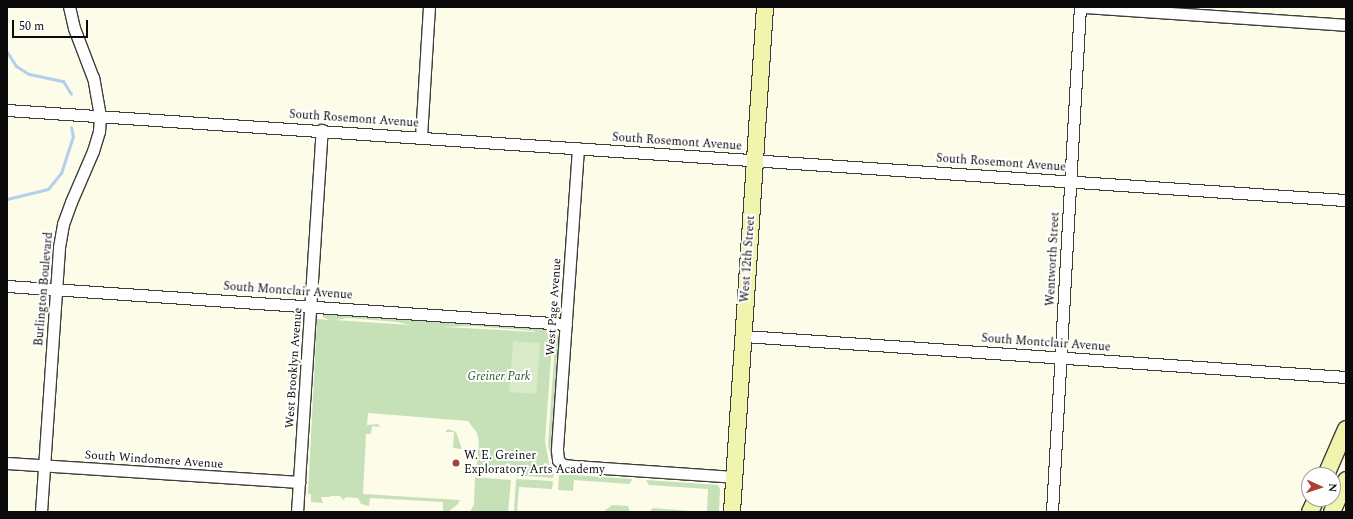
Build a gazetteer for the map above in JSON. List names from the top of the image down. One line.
{"streets":{"street":["South Rosemont Avenue","West 12th Street","Wentworth Street","Burlington Boulevard","South Montclair Avenue","West Page Avenue","West Brooklyn Avenue","South Windomere Avenue"]},"crossings":[["South Rosemont Avenue","West 12th Street"],["South Rosemont Avenue","Wentworth Street"],["South Rosemont Avenue","Burlington Boulevard"],["South Rosemont Avenue","West Page Avenue"],["South Rosemont Avenue","West Brooklyn Avenue"],["West 12th Street","South Montclair Avenue"],["West 12th Street","West Page Avenue"],["Wentworth Street","South Montclair Avenue"],["Burlington Boulevard","South Montclair Avenue"],["Burlington Boulevard","South Windomere Avenue"],["South Montclair Avenue","West Page Avenue"],["South Montclair Avenue","West Brooklyn Avenue"],["West Brooklyn Avenue","South Windomere Avenue"]],"parks":["Greiner Park"],"places":["W. E. Greiner Exploratory Arts Academy"],"scale_bar":"50 m","north":"right"}
